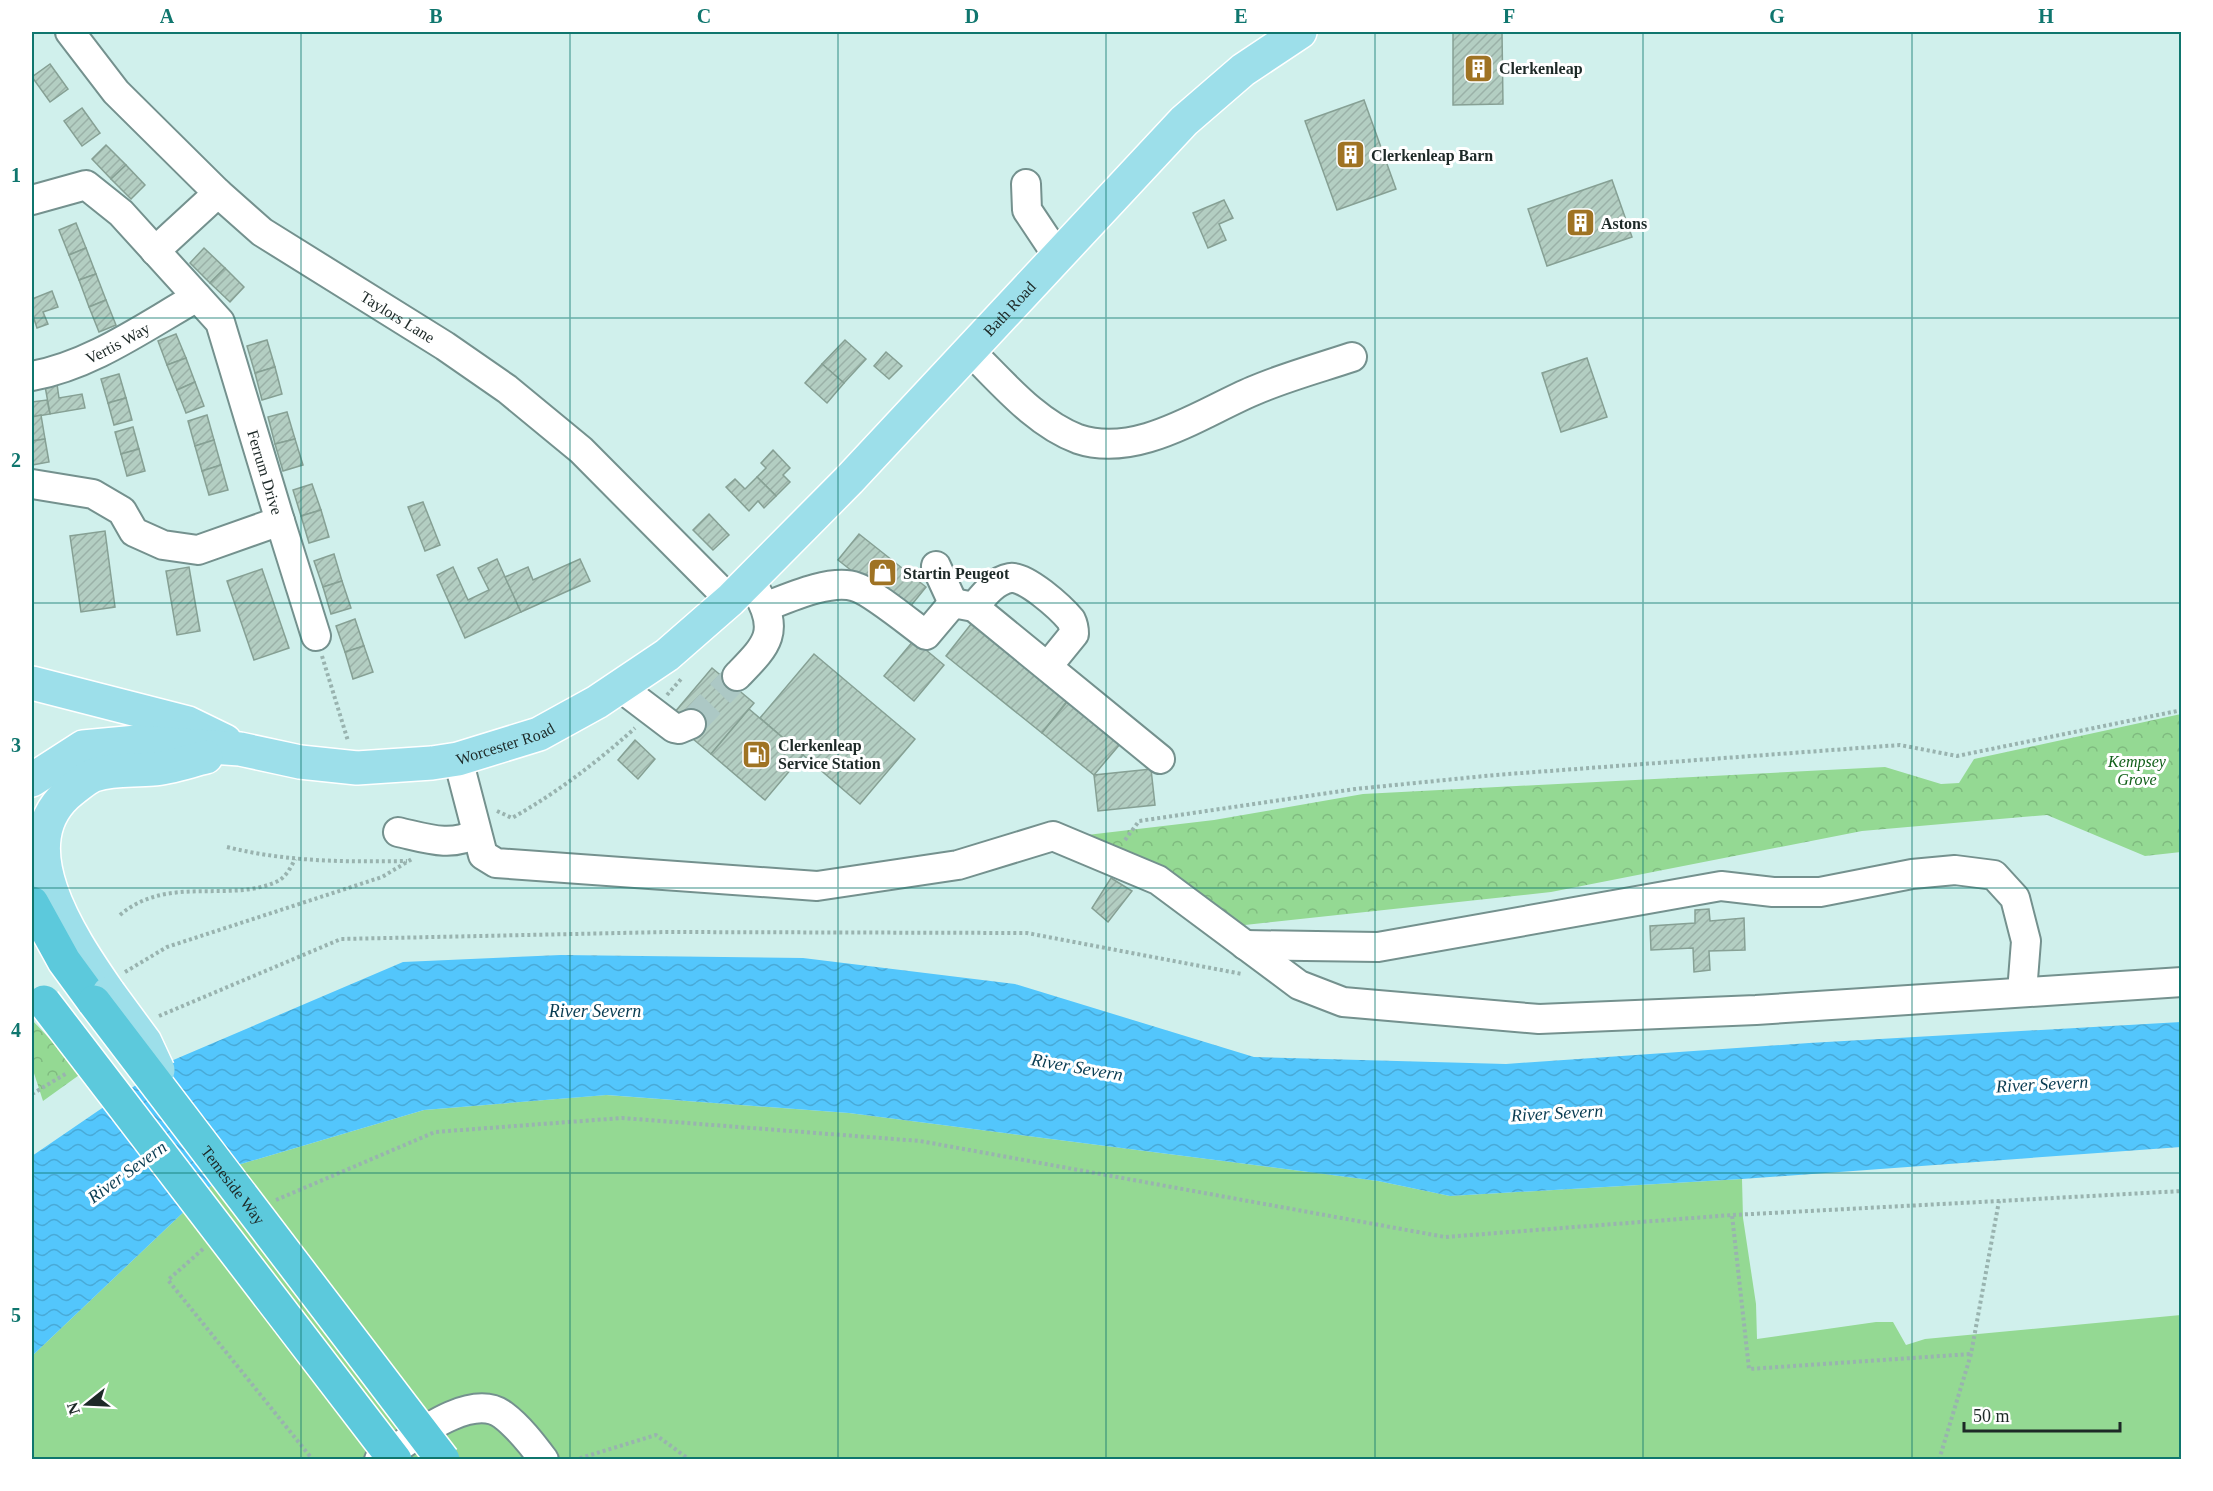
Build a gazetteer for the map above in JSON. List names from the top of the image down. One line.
{"streets":{"highway":["Temeside Way"],"main road":["Bath Road","Worcester Road"],"street":["Taylors Lane","Vertis Way","Ferrum Drive"]},"crossings":[["Bath Road","Taylors Lane"],["Bath Road","Worcester Road"],["Taylors Lane","Worcester Road"],["Vertis Way","Ferrum Drive"]],"water":["River Severn"],"parks":["Kempsey Grove"],"places":{"building":["Clerkenleap","Clerkenleap Barn","Astons"],"shop":["Startin Peugeot"],"fuel station":["Clerkenleap Service Station"]},"scale_bar":"50 m","north":"left","grid":{"columns":["A","B","C","D","E","F","G","H"],"rows":["1","2","3","4","5"]}}
